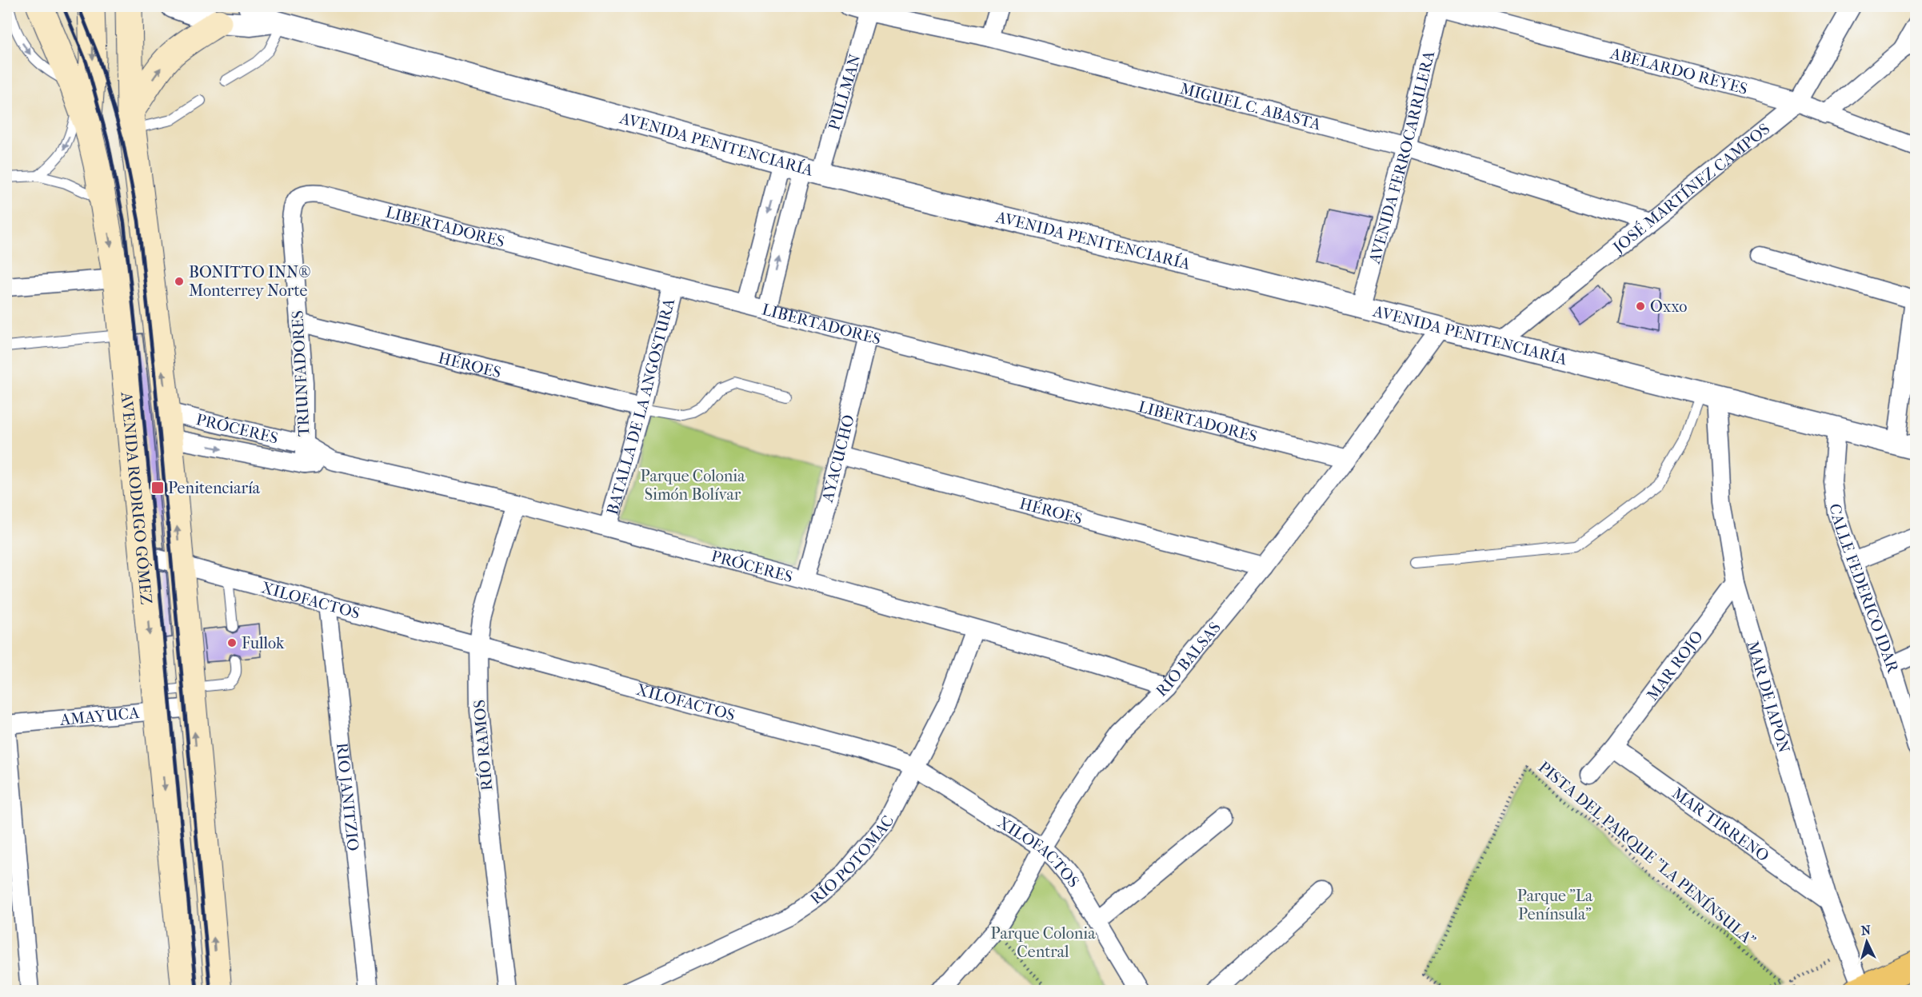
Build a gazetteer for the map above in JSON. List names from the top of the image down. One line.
{"streets":{"main road":["AVENIDA RODRIGO GÓMEZ"],"street":["ABELARDO REYES","PULLMAN","MIGUEL C. ABASTA","AVENIDA PENITENCIARÍA","AVENIDA FERROCARRILERA","JOSÉ MARTÍNEZ CAMPOS","LIBERTADORES","HÉROES","TRIUNFADORES","BATALLA DE LA ANGOSTURA","PRÓCERES","AYACUCHO","CALLE FEDERICO IDAR","XILOFACTOS","RÍO BALSAS","MAR ROJO","MAR DE JAPÓN","AMAYUCA","RÍO RAMOS","RIO JANITZIO","MAR TIRRENO","RÍO POTOMAC"],"path":["PISTA DEL PARQUE \"LA PENÍNSULA\""]},"crossings":[["ABELARDO REYES","AVENIDA FERROCARRILERA"],["ABELARDO REYES","JOSÉ MARTÍNEZ CAMPOS"],["PULLMAN","MIGUEL C. ABASTA"],["PULLMAN","AVENIDA PENITENCIARÍA"],["PULLMAN","LIBERTADORES"],["MIGUEL C. ABASTA","AVENIDA FERROCARRILERA"],["MIGUEL C. ABASTA","JOSÉ MARTÍNEZ CAMPOS"],["AVENIDA PENITENCIARÍA","AVENIDA FERROCARRILERA"],["AVENIDA PENITENCIARÍA","JOSÉ MARTÍNEZ CAMPOS"],["AVENIDA PENITENCIARÍA","CALLE FEDERICO IDAR"],["AVENIDA PENITENCIARÍA","RÍO BALSAS"],["AVENIDA PENITENCIARÍA","MAR DE JAPÓN"],["LIBERTADORES","TRIUNFADORES"],["LIBERTADORES","BATALLA DE LA ANGOSTURA"],["LIBERTADORES","AYACUCHO"],["LIBERTADORES","RÍO BALSAS"],["HÉROES","TRIUNFADORES"],["HÉROES","BATALLA DE LA ANGOSTURA"],["HÉROES","AYACUCHO"],["HÉROES","RÍO BALSAS"],["TRIUNFADORES","PRÓCERES"],["BATALLA DE LA ANGOSTURA","PRÓCERES"],["PRÓCERES","AYACUCHO"],["PRÓCERES","RÍO BALSAS"],["PRÓCERES","RÍO RAMOS"],["PRÓCERES","RÍO POTOMAC"],["AVENIDA RODRIGO GÓMEZ","XILOFACTOS"],["AVENIDA RODRIGO GÓMEZ","AMAYUCA"],["XILOFACTOS","RÍO BALSAS"],["XILOFACTOS","RÍO RAMOS"],["XILOFACTOS","RIO JANITZIO"],["XILOFACTOS","RÍO POTOMAC"],["MAR ROJO","MAR DE JAPÓN"],["MAR ROJO","MAR TIRRENO"],["MAR DE JAPÓN","MAR TIRRENO"]],"parks":["Parque Colonia Simón Bolívar","Parque \"La Península\"","Parque Colonia Central"],"places":{"other":["BONITTO INN® Monterrey Norte","Oxxo","Fullok"],"transit":["Penitenciaría"]},"north":"top"}
